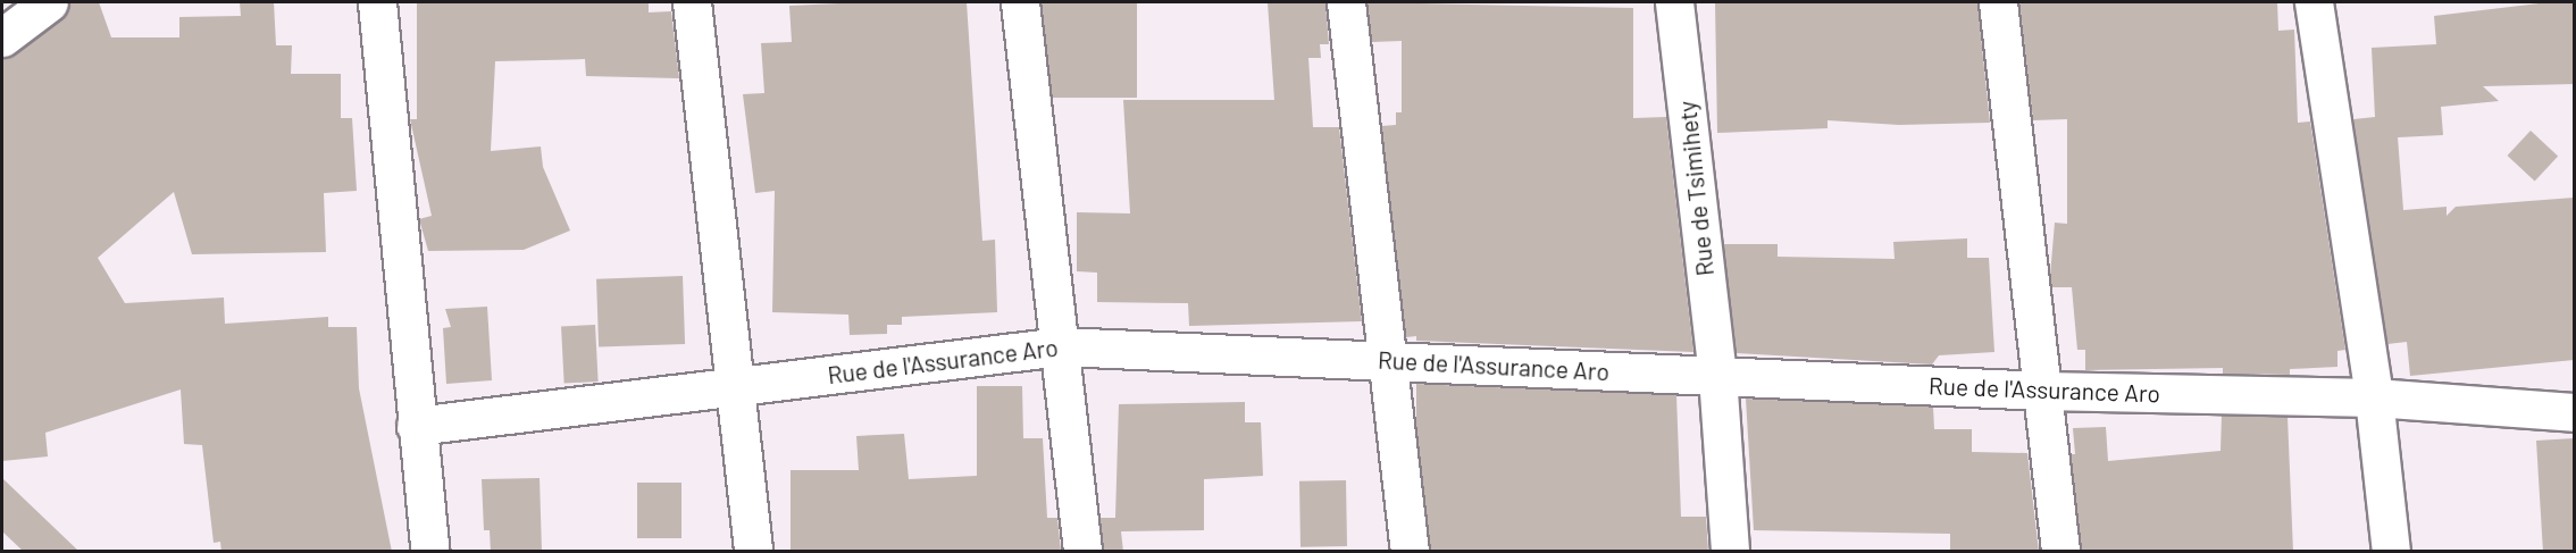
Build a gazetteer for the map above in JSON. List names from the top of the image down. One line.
{"streets":{"street":["Rue de Tsimihety","Rue de l'Assurance Aro"]},"crossings":[["Rue de Tsimihety","Rue de l'Assurance Aro"]]}
